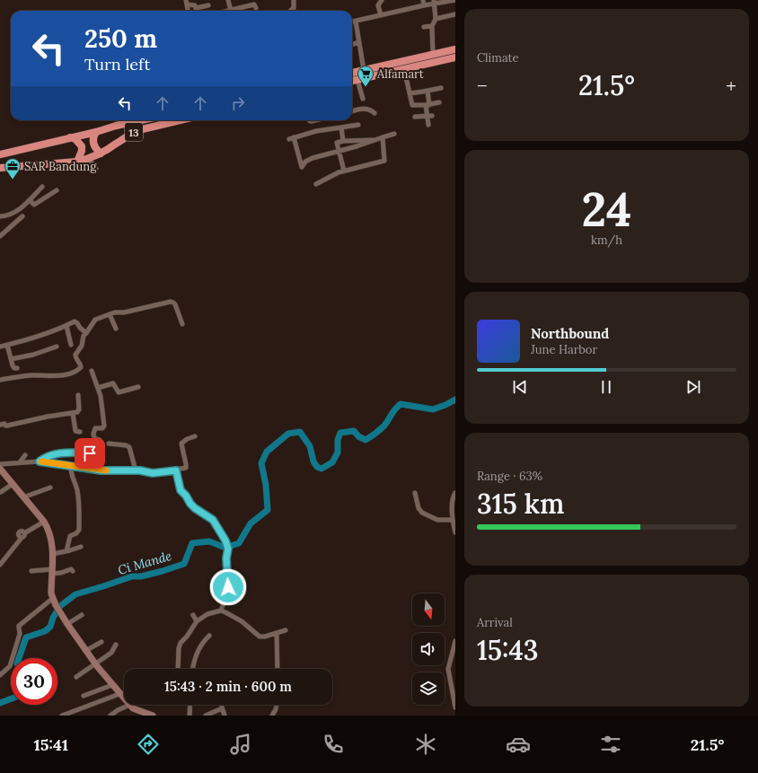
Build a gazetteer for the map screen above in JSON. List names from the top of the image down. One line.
{"streets":{"highway":["13"]},"water":["Ci Mande"],"places":{"supermarket":["Alfamart"],"office":["SAR Bandung"]},"north":"bottom","page":{"tile":["Climate",["24","km/h"],["Range · 63%","315 km"],["Arrival","15:43"]],"turn":["250 m","Turn left"],"heat":["−","21.5°","+"],"song":["Northbound","June Harbor"],"limit":"30","trip":"15:43 · 2 min · 600 m","tabs":["15:41","21.5°"]}}
